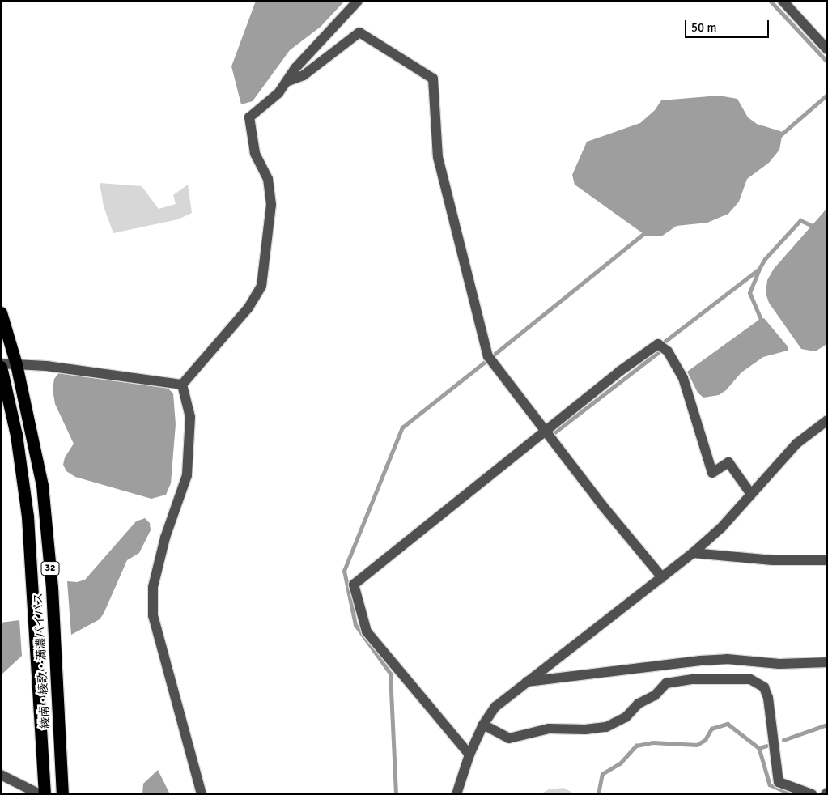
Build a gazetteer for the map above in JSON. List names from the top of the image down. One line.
{"streets":{"highway":["32","綾南・綾歌・満濃バイパス"]},"scale_bar":"50 m"}
